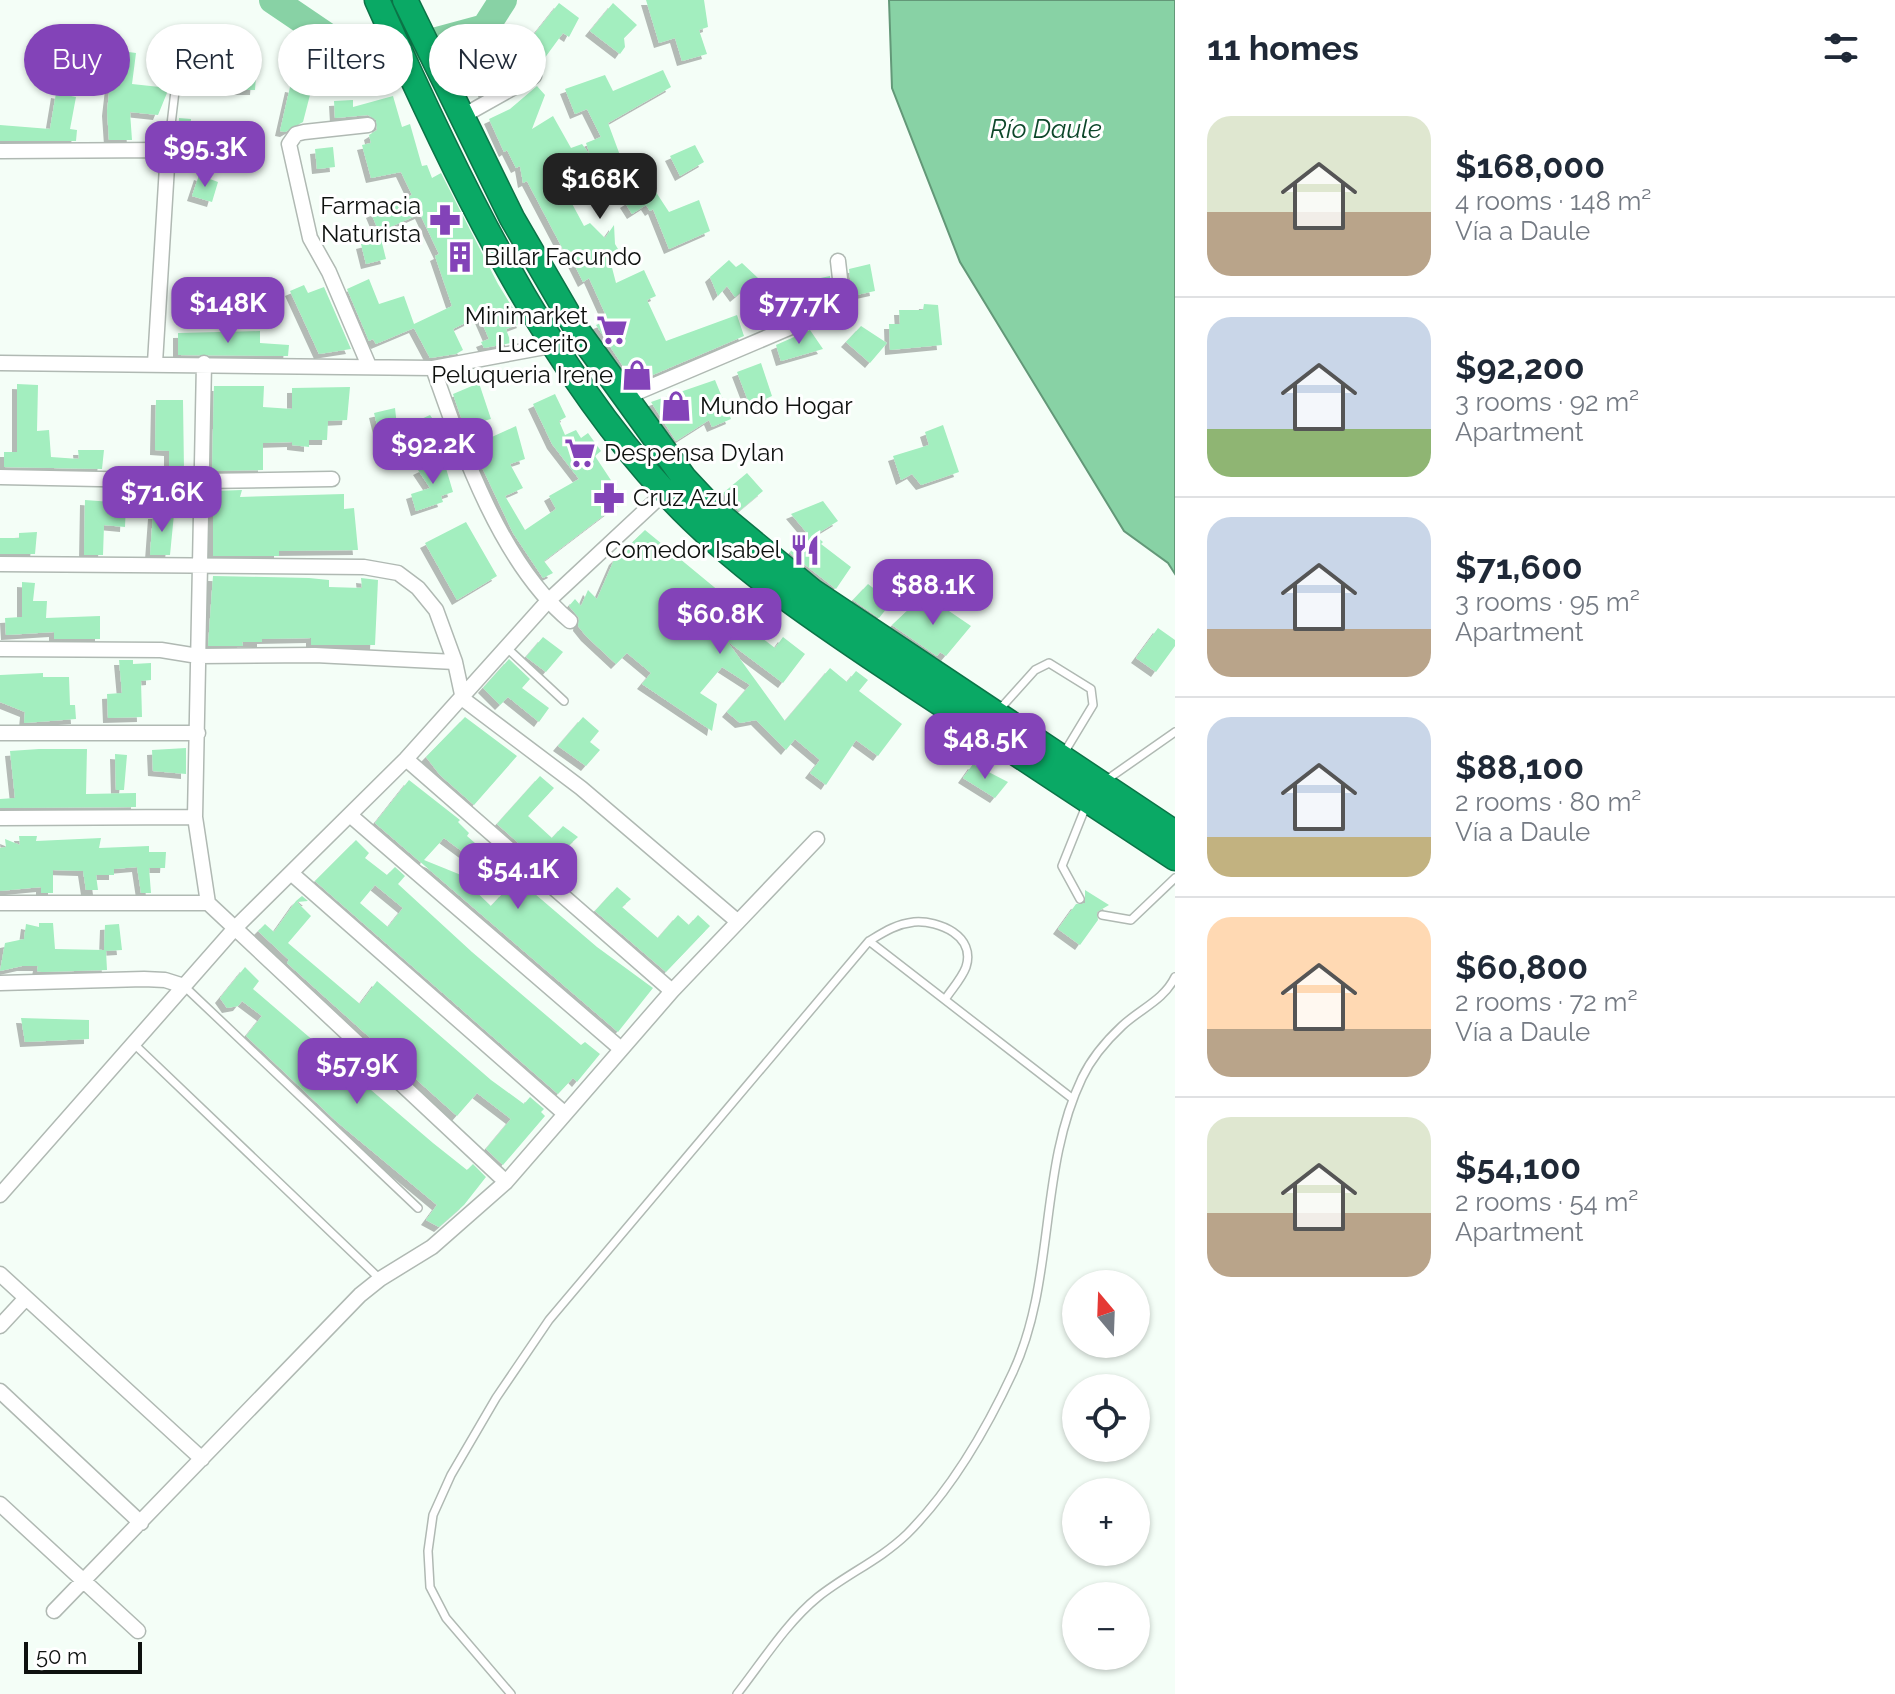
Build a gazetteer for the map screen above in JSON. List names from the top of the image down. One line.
{"water":["Río Daule"],"places":{"pharmacy":["Farmacia Naturista","Cruz Azul"],"building":["Billar Facundo"],"supermarket":["Minimarket Lucerito","Despensa Dylan"],"shop":["Peluqueria Irene","Mundo Hogar"],"restaurant":["Comedor Isabel"]},"scale_bar":"50 m","north":"top","page":{"heading":"11 homes","chip":["Buy","Rent","Filters","New"],"list":[{"name":"$168,000","note":"4 rooms · 148 m² · Vía a Daule"},{"name":"$92,200","note":"3 rooms · 92 m² · Apartment"},{"name":"$71,600","note":"3 rooms · 95 m² · Apartment"},{"name":"$88,100","note":"2 rooms · 80 m² · Vía a Daule"},{"name":"$60,800","note":"2 rooms · 72 m² · Vía a Daule"},{"name":"$54,100","note":"2 rooms · 54 m² · Apartment"}],"price":["$95.3K","$168K","$148K","$77.7K","$92.2K","$71.6K","$88.1K","$60.8K","$48.5K","$54.1K","$57.9K"],"map_buttons":["+","−"],"scale":"50 m"}}
